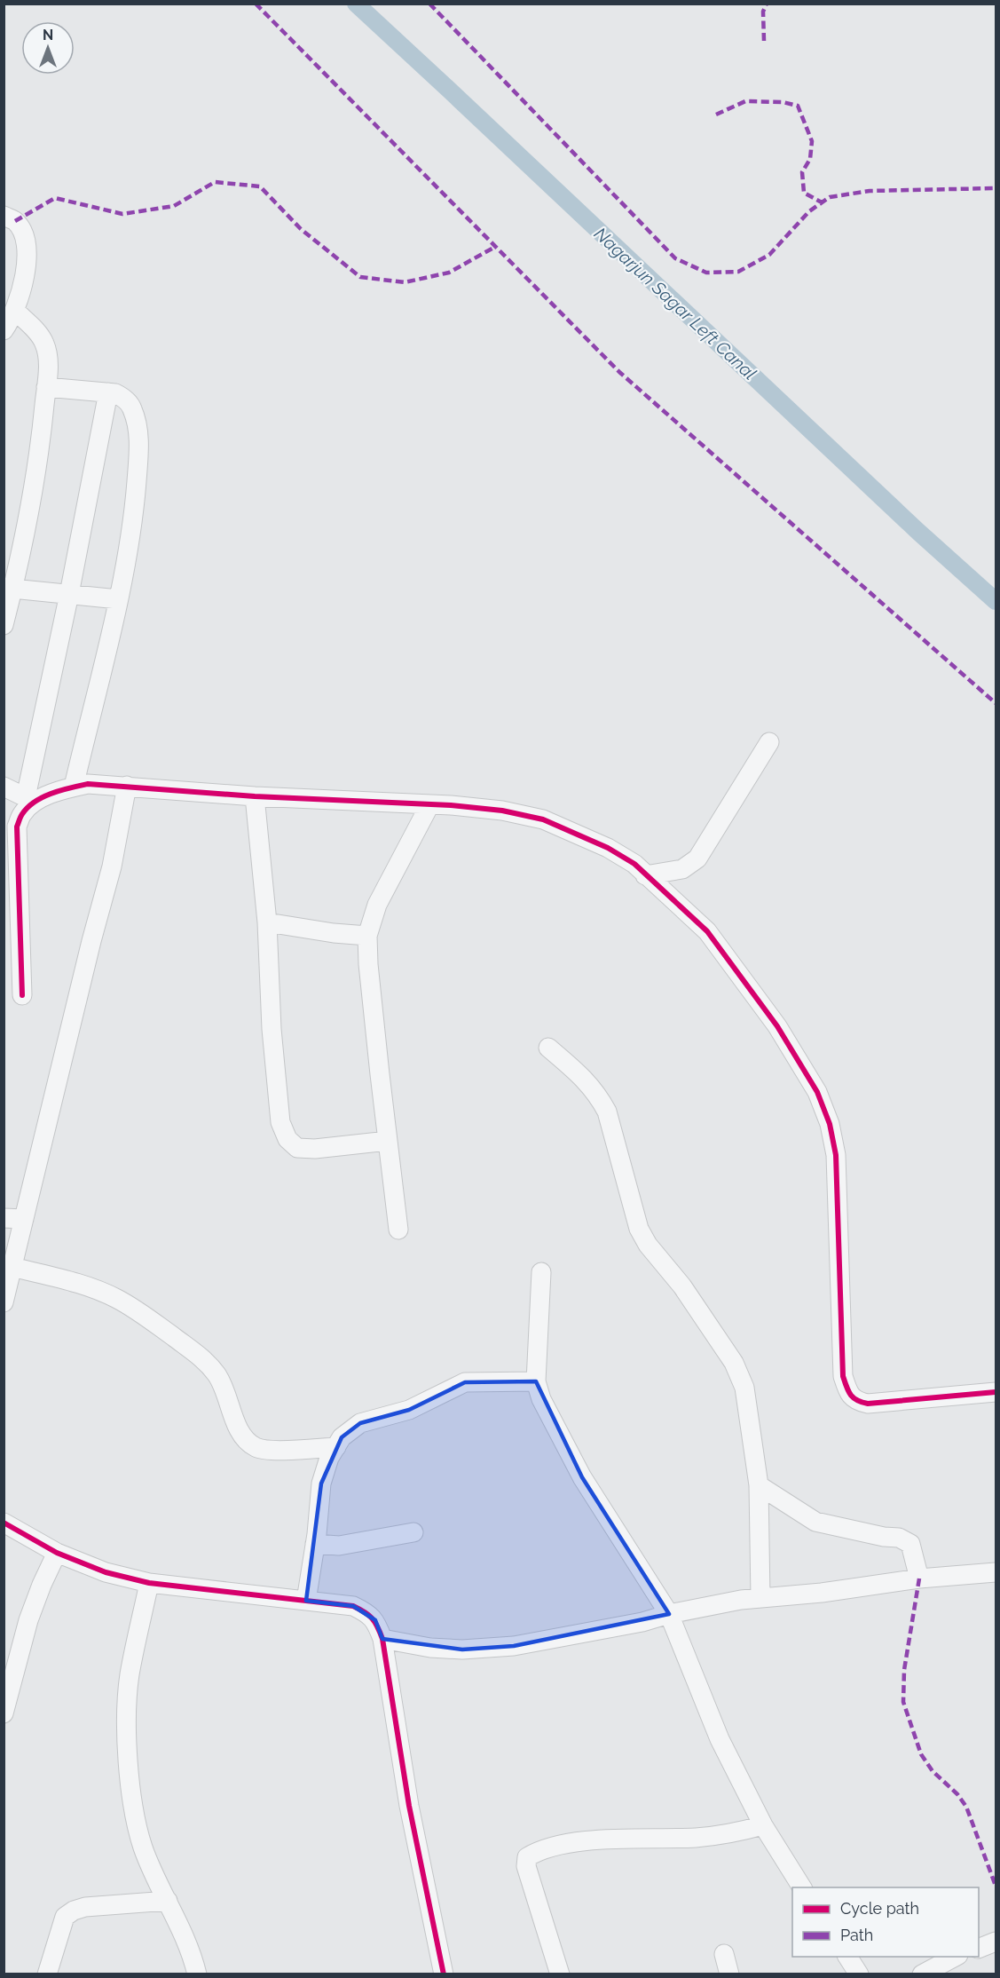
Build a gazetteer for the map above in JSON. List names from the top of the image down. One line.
{"water":["Nagarjun Sagar Left Canal"],"legend":["Cycle path","Path"],"north":"top"}
